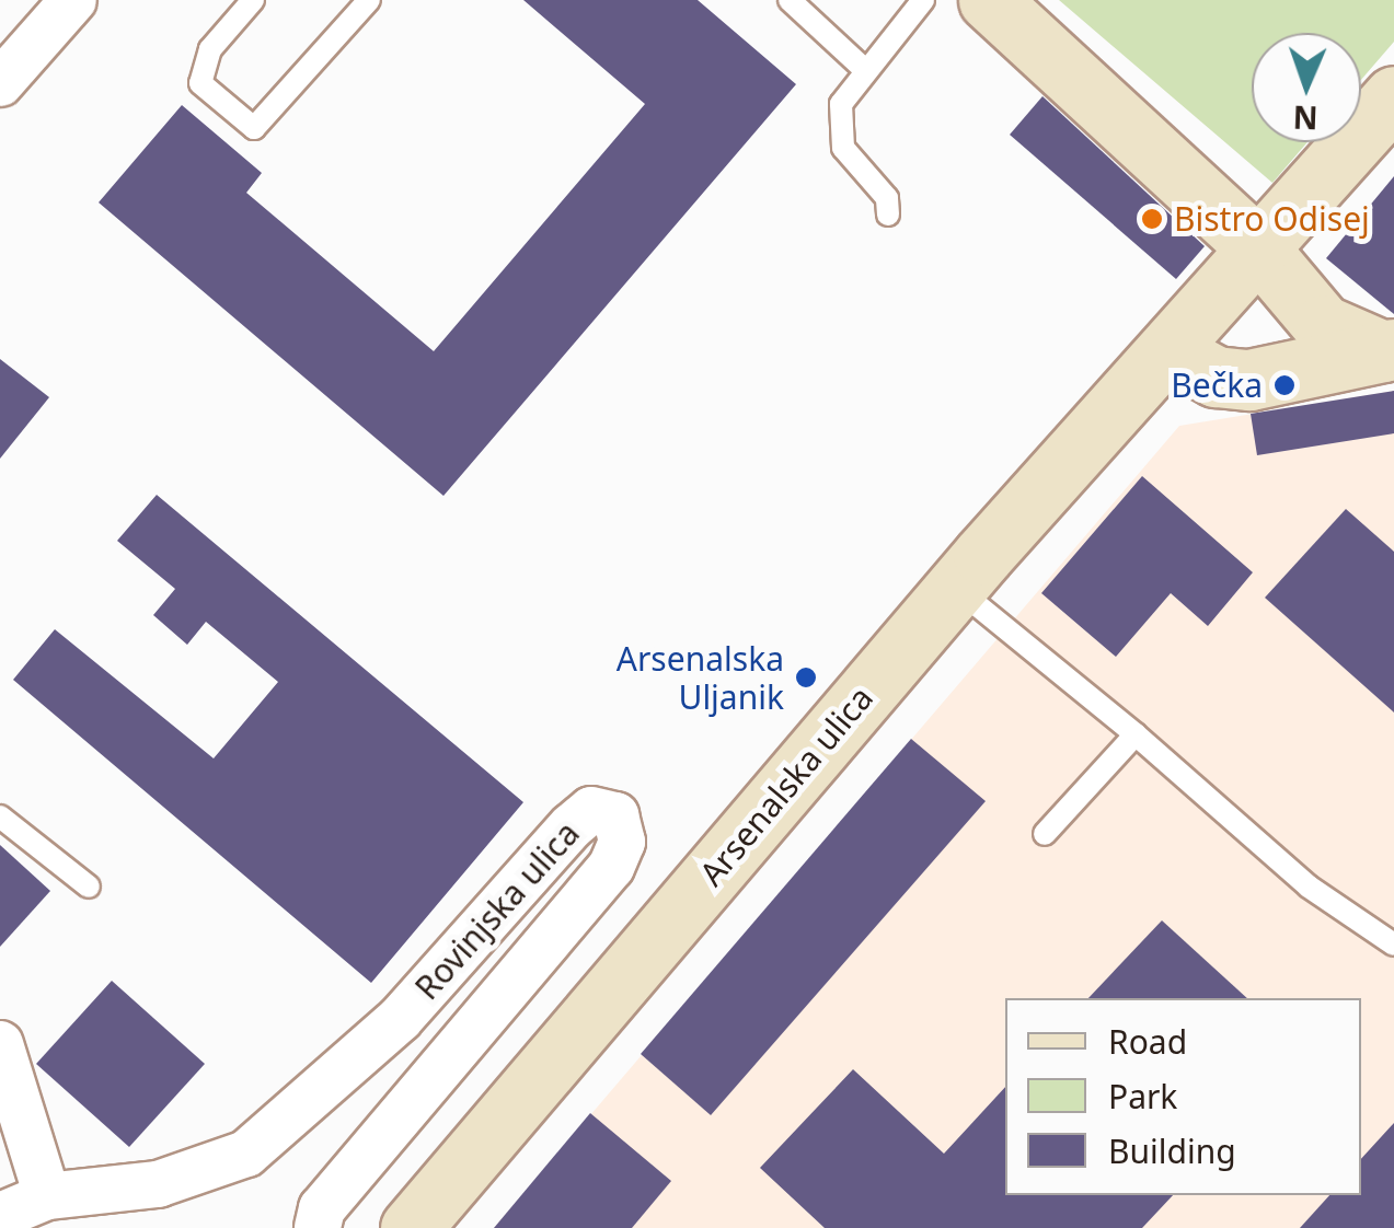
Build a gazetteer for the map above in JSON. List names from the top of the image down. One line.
{"streets":{"main road":["Arsenalska ulica"],"street":["Rovinjska ulica"]},"places":["Bistro Odisej","Bečka","Arsenalska Uljanik"],"legend":["Road","Park","Building"],"north":"bottom"}
